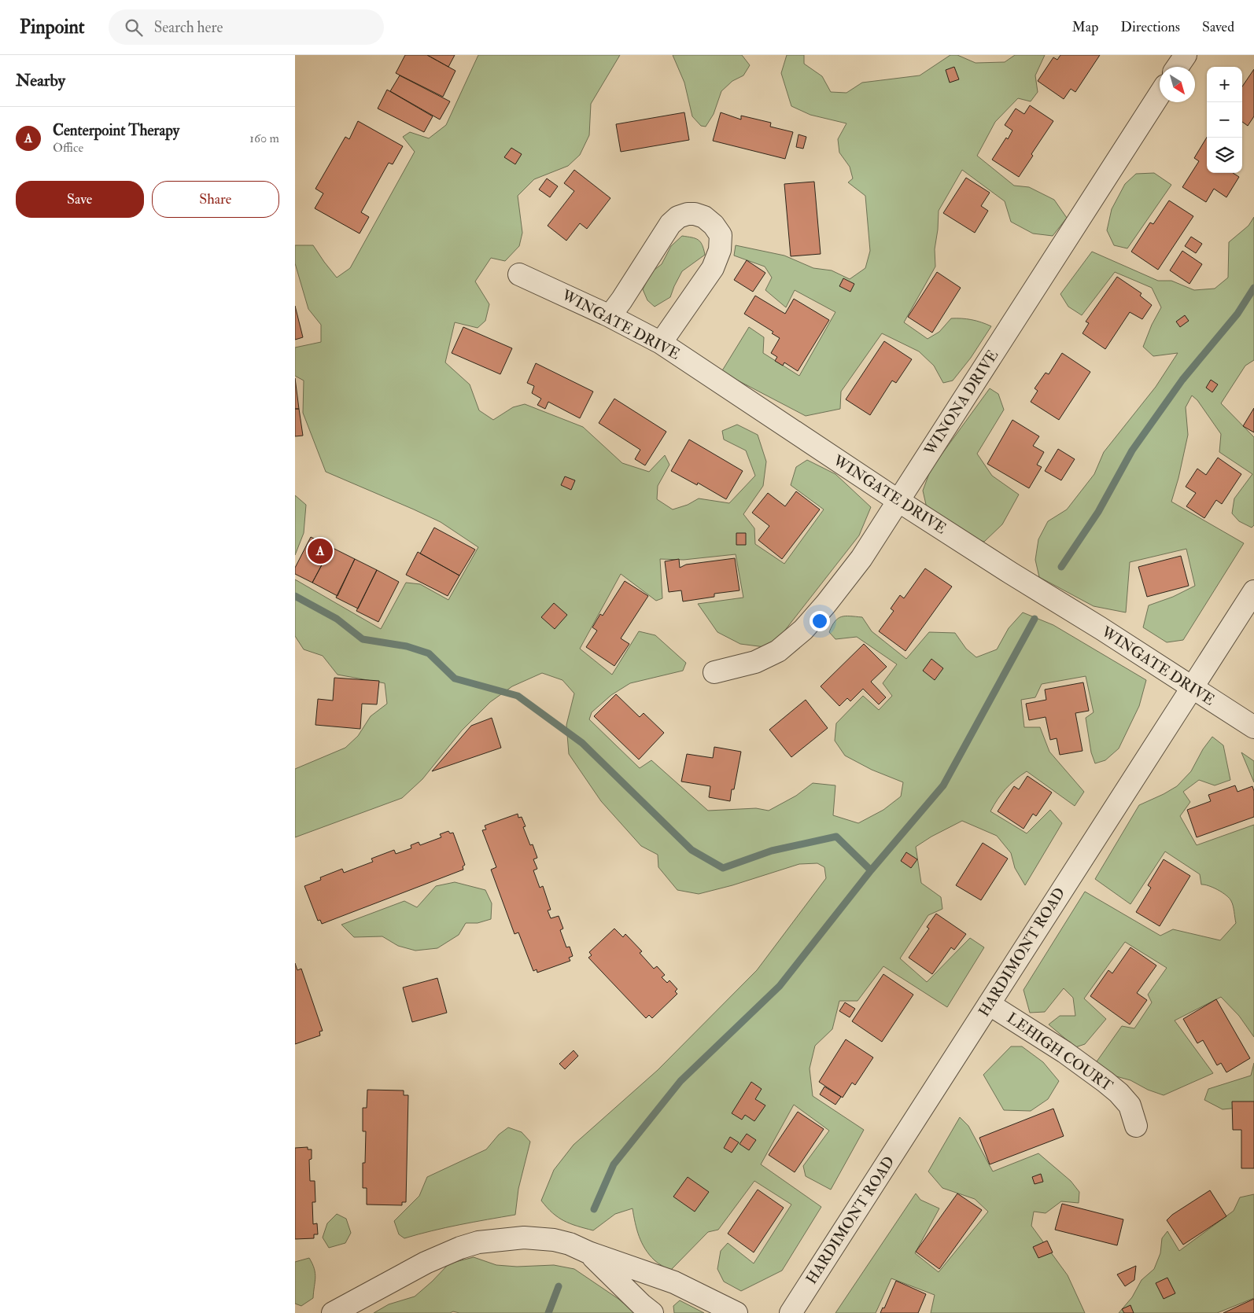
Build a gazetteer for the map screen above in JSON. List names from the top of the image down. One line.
{"streets":{"street":["WINGATE DRIVE","WINONA DRIVE","HARDIMONT ROAD","LEHIGH COURT"]},"crossings":[["WINGATE DRIVE","WINONA DRIVE"],["WINGATE DRIVE","HARDIMONT ROAD"],["HARDIMONT ROAD","LEHIGH COURT"]],"north":"bottom right","page":{"header":"Pinpoint","search":"Search here","nav":["Map","Directions","Saved"],"heading":"Nearby","map_buttons":["+","−"],"list":[{"mark":"A","name":"Centerpoint Therapy","note":"Office","value":"160 m"}],"buttons":["Save","Share"],"pins":"A"}}
